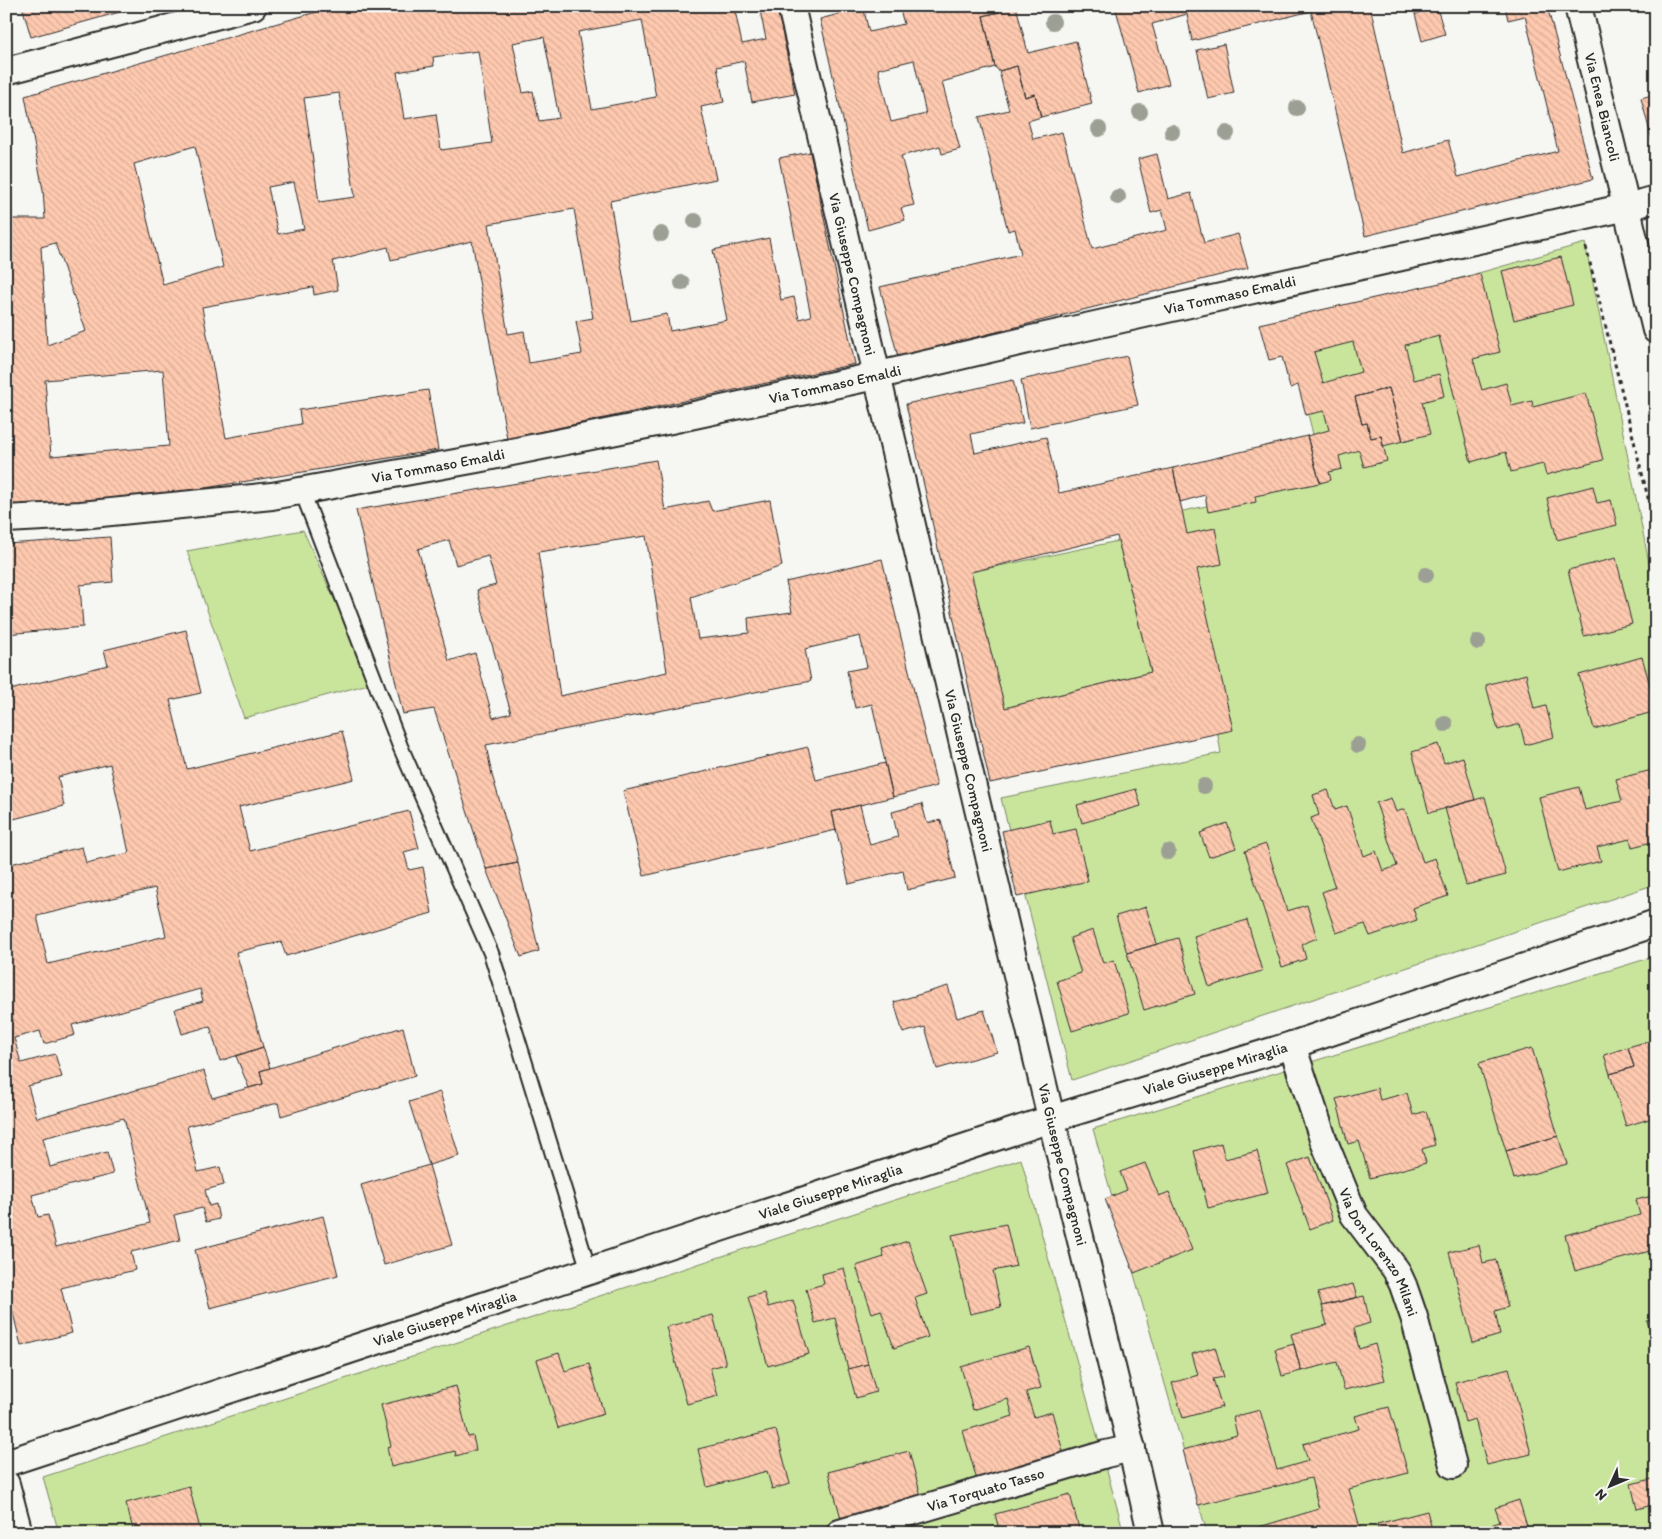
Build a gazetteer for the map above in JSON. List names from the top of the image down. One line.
{"streets":{"street":["Via Enea Biancoli","Via Giuseppe Compagnoni","Via Tommaso Emaldi","Viale Giuseppe Miraglia","Via Don Lorenzo Milani","Via Torquato Tasso"]},"crossings":[["Via Enea Biancoli","Via Tommaso Emaldi"],["Via Giuseppe Compagnoni","Via Tommaso Emaldi"],["Via Giuseppe Compagnoni","Viale Giuseppe Miraglia"],["Via Giuseppe Compagnoni","Via Torquato Tasso"],["Viale Giuseppe Miraglia","Via Don Lorenzo Milani"]],"north":"bottom left"}
